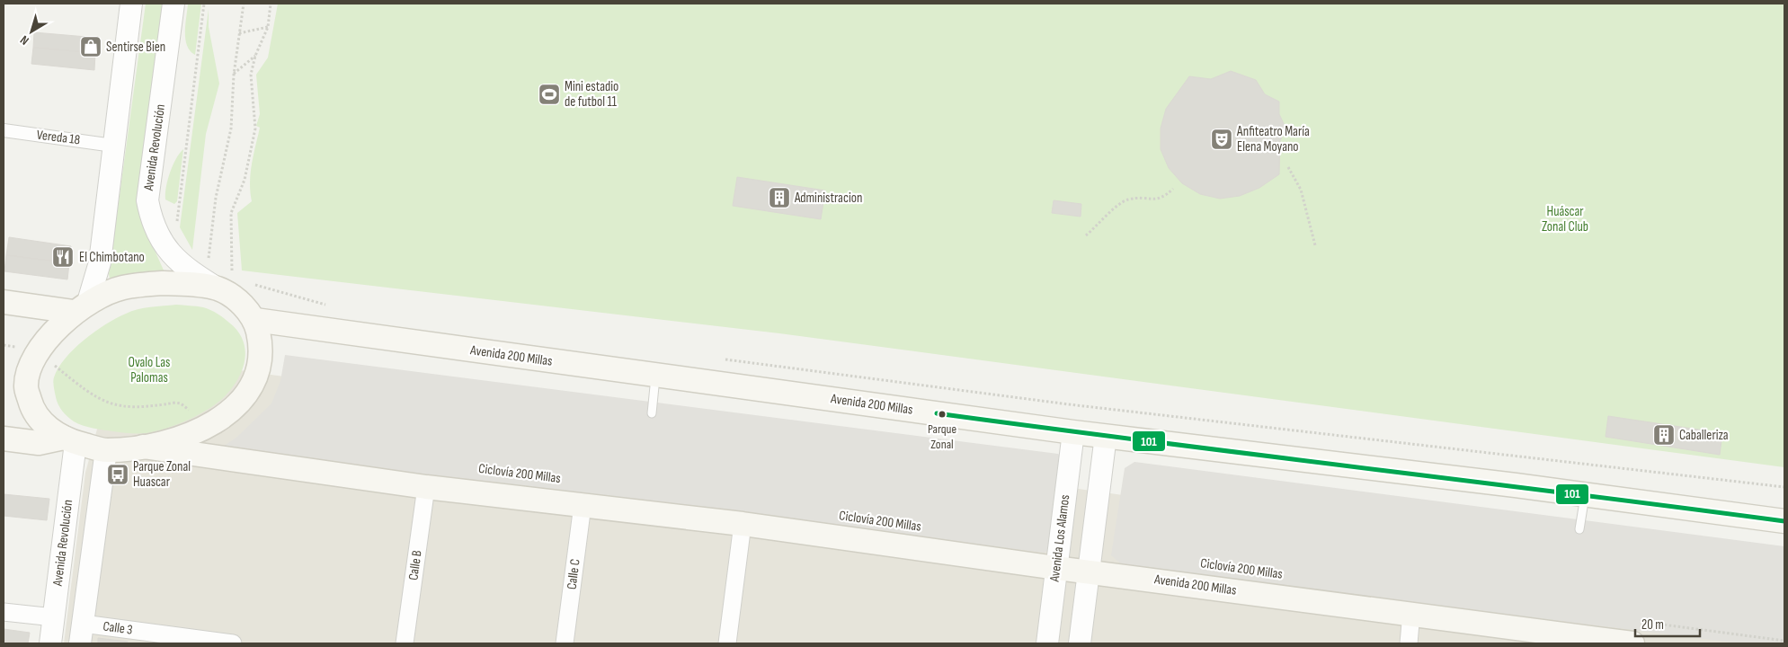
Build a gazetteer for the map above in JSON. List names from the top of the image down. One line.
{"streets":{"main road":["Avenida 200 Millas"],"street":["Vereda 18","Avenida Revolución","Avenida Los Alamos","Calle B","Calle C","Calle 3"]},"crossings":[["Avenida 200 Millas","Avenida Los Alamos"],["Avenida 200 Millas","Calle B"],["Avenida 200 Millas","Calle C"]],"parks":["Huáscar Zonal Club","Ovalo Las Palomas"],"places":{"shop":["Sentirse Bien"],"sports":["Mini estadio de futbol 11"],"theatre":["Anfiteatro María Elena Moyano"],"building":["Administracion","Caballeriza"],"restaurant":["El Chimbotano"],"other":["Parque Zonal"],"bus stop":["Parque Zonal Huascar"]},"lines":["transit line 101"],"scale_bar":"20 m","north":"bottom left"}
